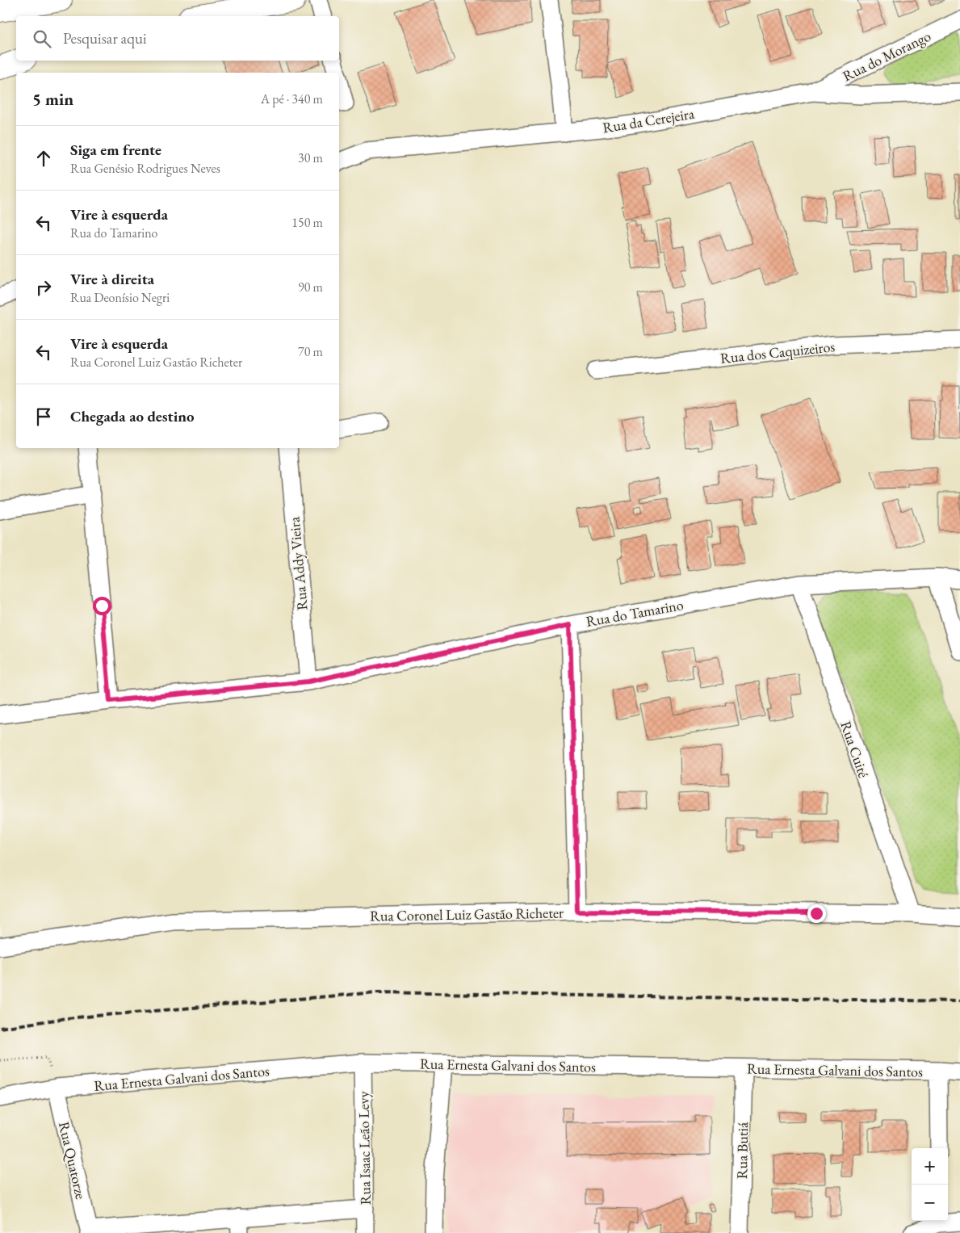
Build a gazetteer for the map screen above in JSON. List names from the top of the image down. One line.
{"streets":{"street":["Rua do Morango","Rua da Cerejeira","Rua dos Caquizeiros","Rua Addy Vieira","Rua do Tamarino","Rua Cuité","Rua Coronel Luiz Gastão Richeter","Rua Ernesta Galvani dos Santos","Rua Isaac Leão Levy","Rua Butiá","Rua Quatorze"]},"crossings":[["Rua do Morango","Rua da Cerejeira"],["Rua Addy Vieira","Rua do Tamarino"],["Rua do Tamarino","Rua Cuité"],["Rua Cuité","Rua Coronel Luiz Gastão Richeter"],["Rua Ernesta Galvani dos Santos","Rua Isaac Leão Levy"],["Rua Ernesta Galvani dos Santos","Rua Butiá"],["Rua Ernesta Galvani dos Santos","Rua Quatorze"]],"page":{"search":"Pesquisar aqui","heading":["5 min","A pé · 340 m"],"list":[["Siga em frente","Rua Genésio Rodrigues Neves","30 m"],["Vire à esquerda","Rua do Tamarino","150 m"],["Vire à direita","Rua Deonísio Negri","90 m"],["Vire à esquerda","Rua Coronel Luiz Gastão Richeter","70 m"],"Chegada ao destino"],"map_buttons":["+","−"]}}
